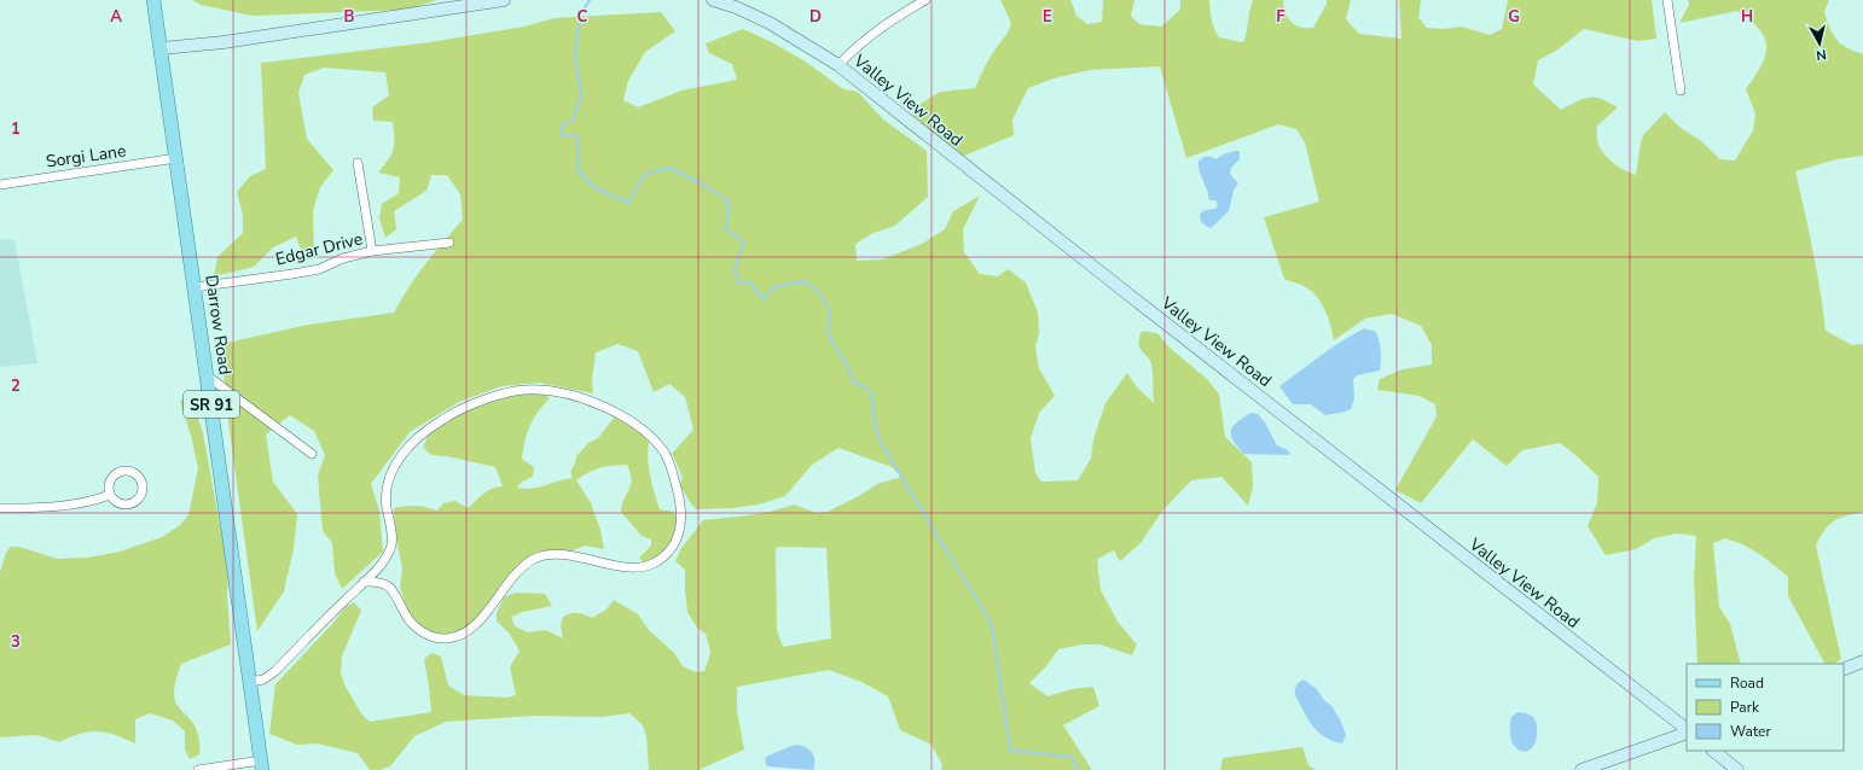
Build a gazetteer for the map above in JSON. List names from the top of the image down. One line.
{"streets":{"main road":["Valley View Road","Darrow Road","SR 91"],"street":["Sorgi Lane","Edgar Drive"]},"crossings":[["Sorgi Lane","Darrow Road"],["Edgar Drive","Darrow Road"]],"legend":["Road","Park","Water"],"north":"bottom","grid":{"columns":["A","B","C","D","E","F","G","H"],"rows":["1","2","3"]}}
